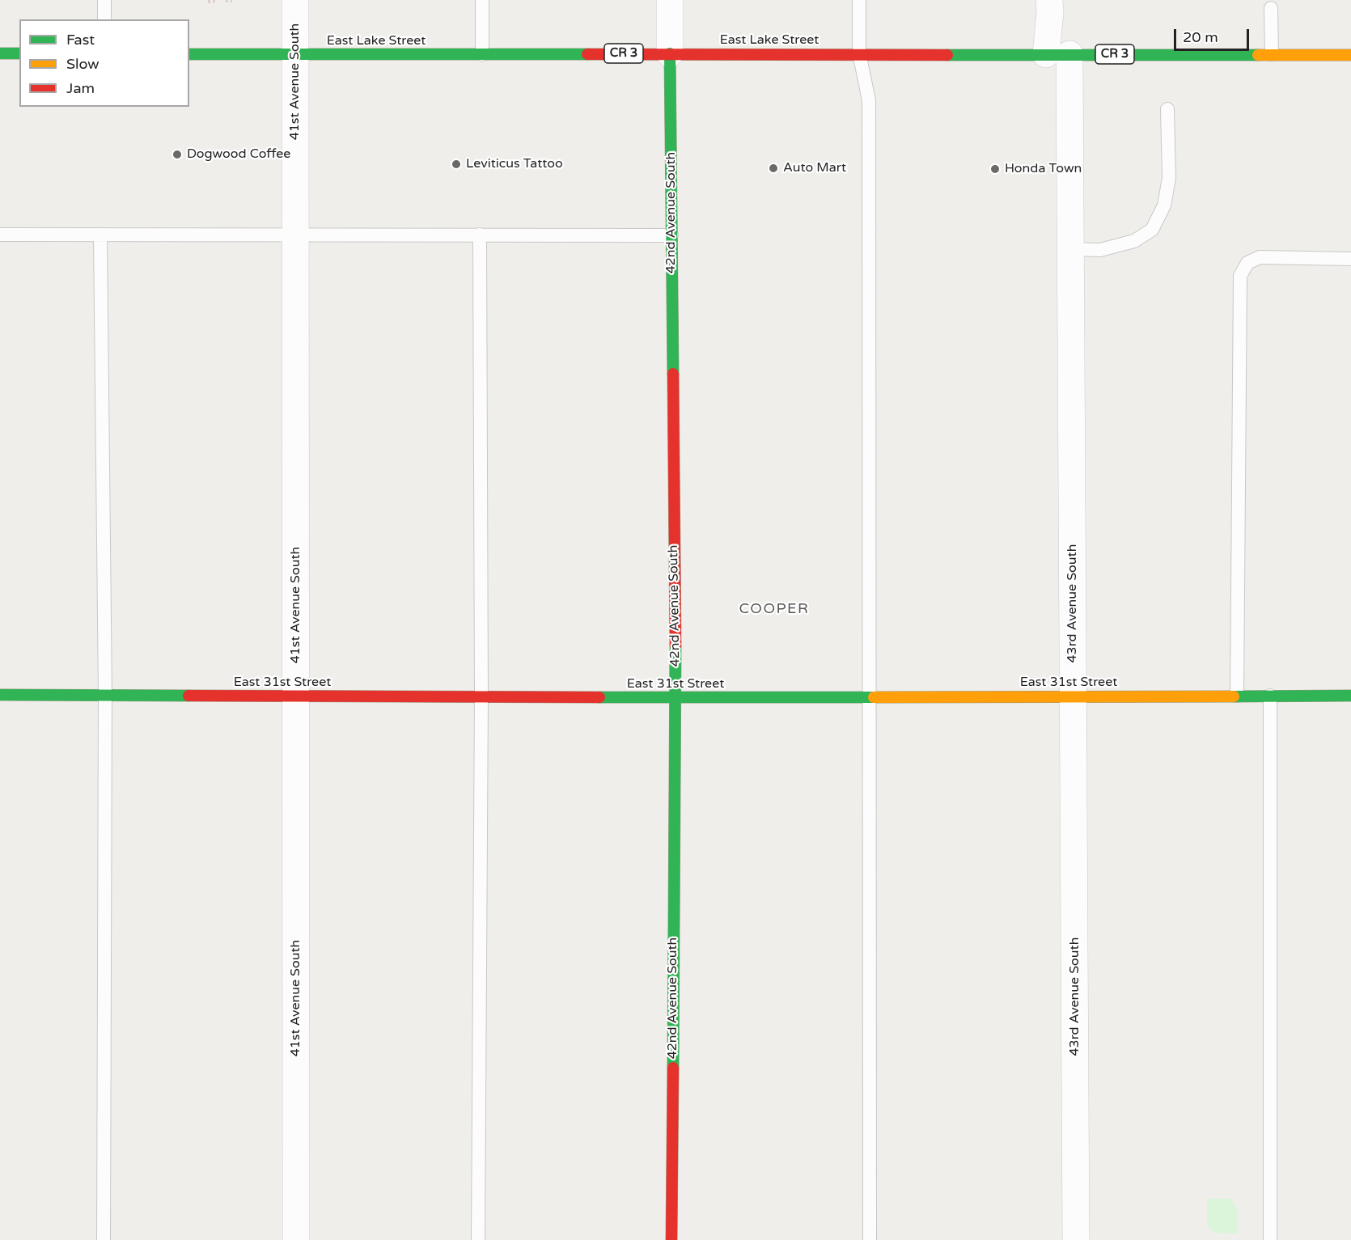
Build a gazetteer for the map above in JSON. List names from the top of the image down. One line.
{"streets":{"street":["East Lake Street","CR 3","41st Avenue South","42nd Avenue South","43rd Avenue South","East 31st Street"]},"crossings":[["East Lake Street","41st Avenue South"],["East Lake Street","42nd Avenue South"],["East Lake Street","43rd Avenue South"],["41st Avenue South","East 31st Street"],["42nd Avenue South","East 31st Street"],["43rd Avenue South","East 31st Street"]],"districts":["COOPER"],"places":["Dogwood Coffee","Leviticus Tattoo","Auto Mart","Honda Town"],"legend":["Fast","Slow","Jam"],"scale_bar":"20 m"}
